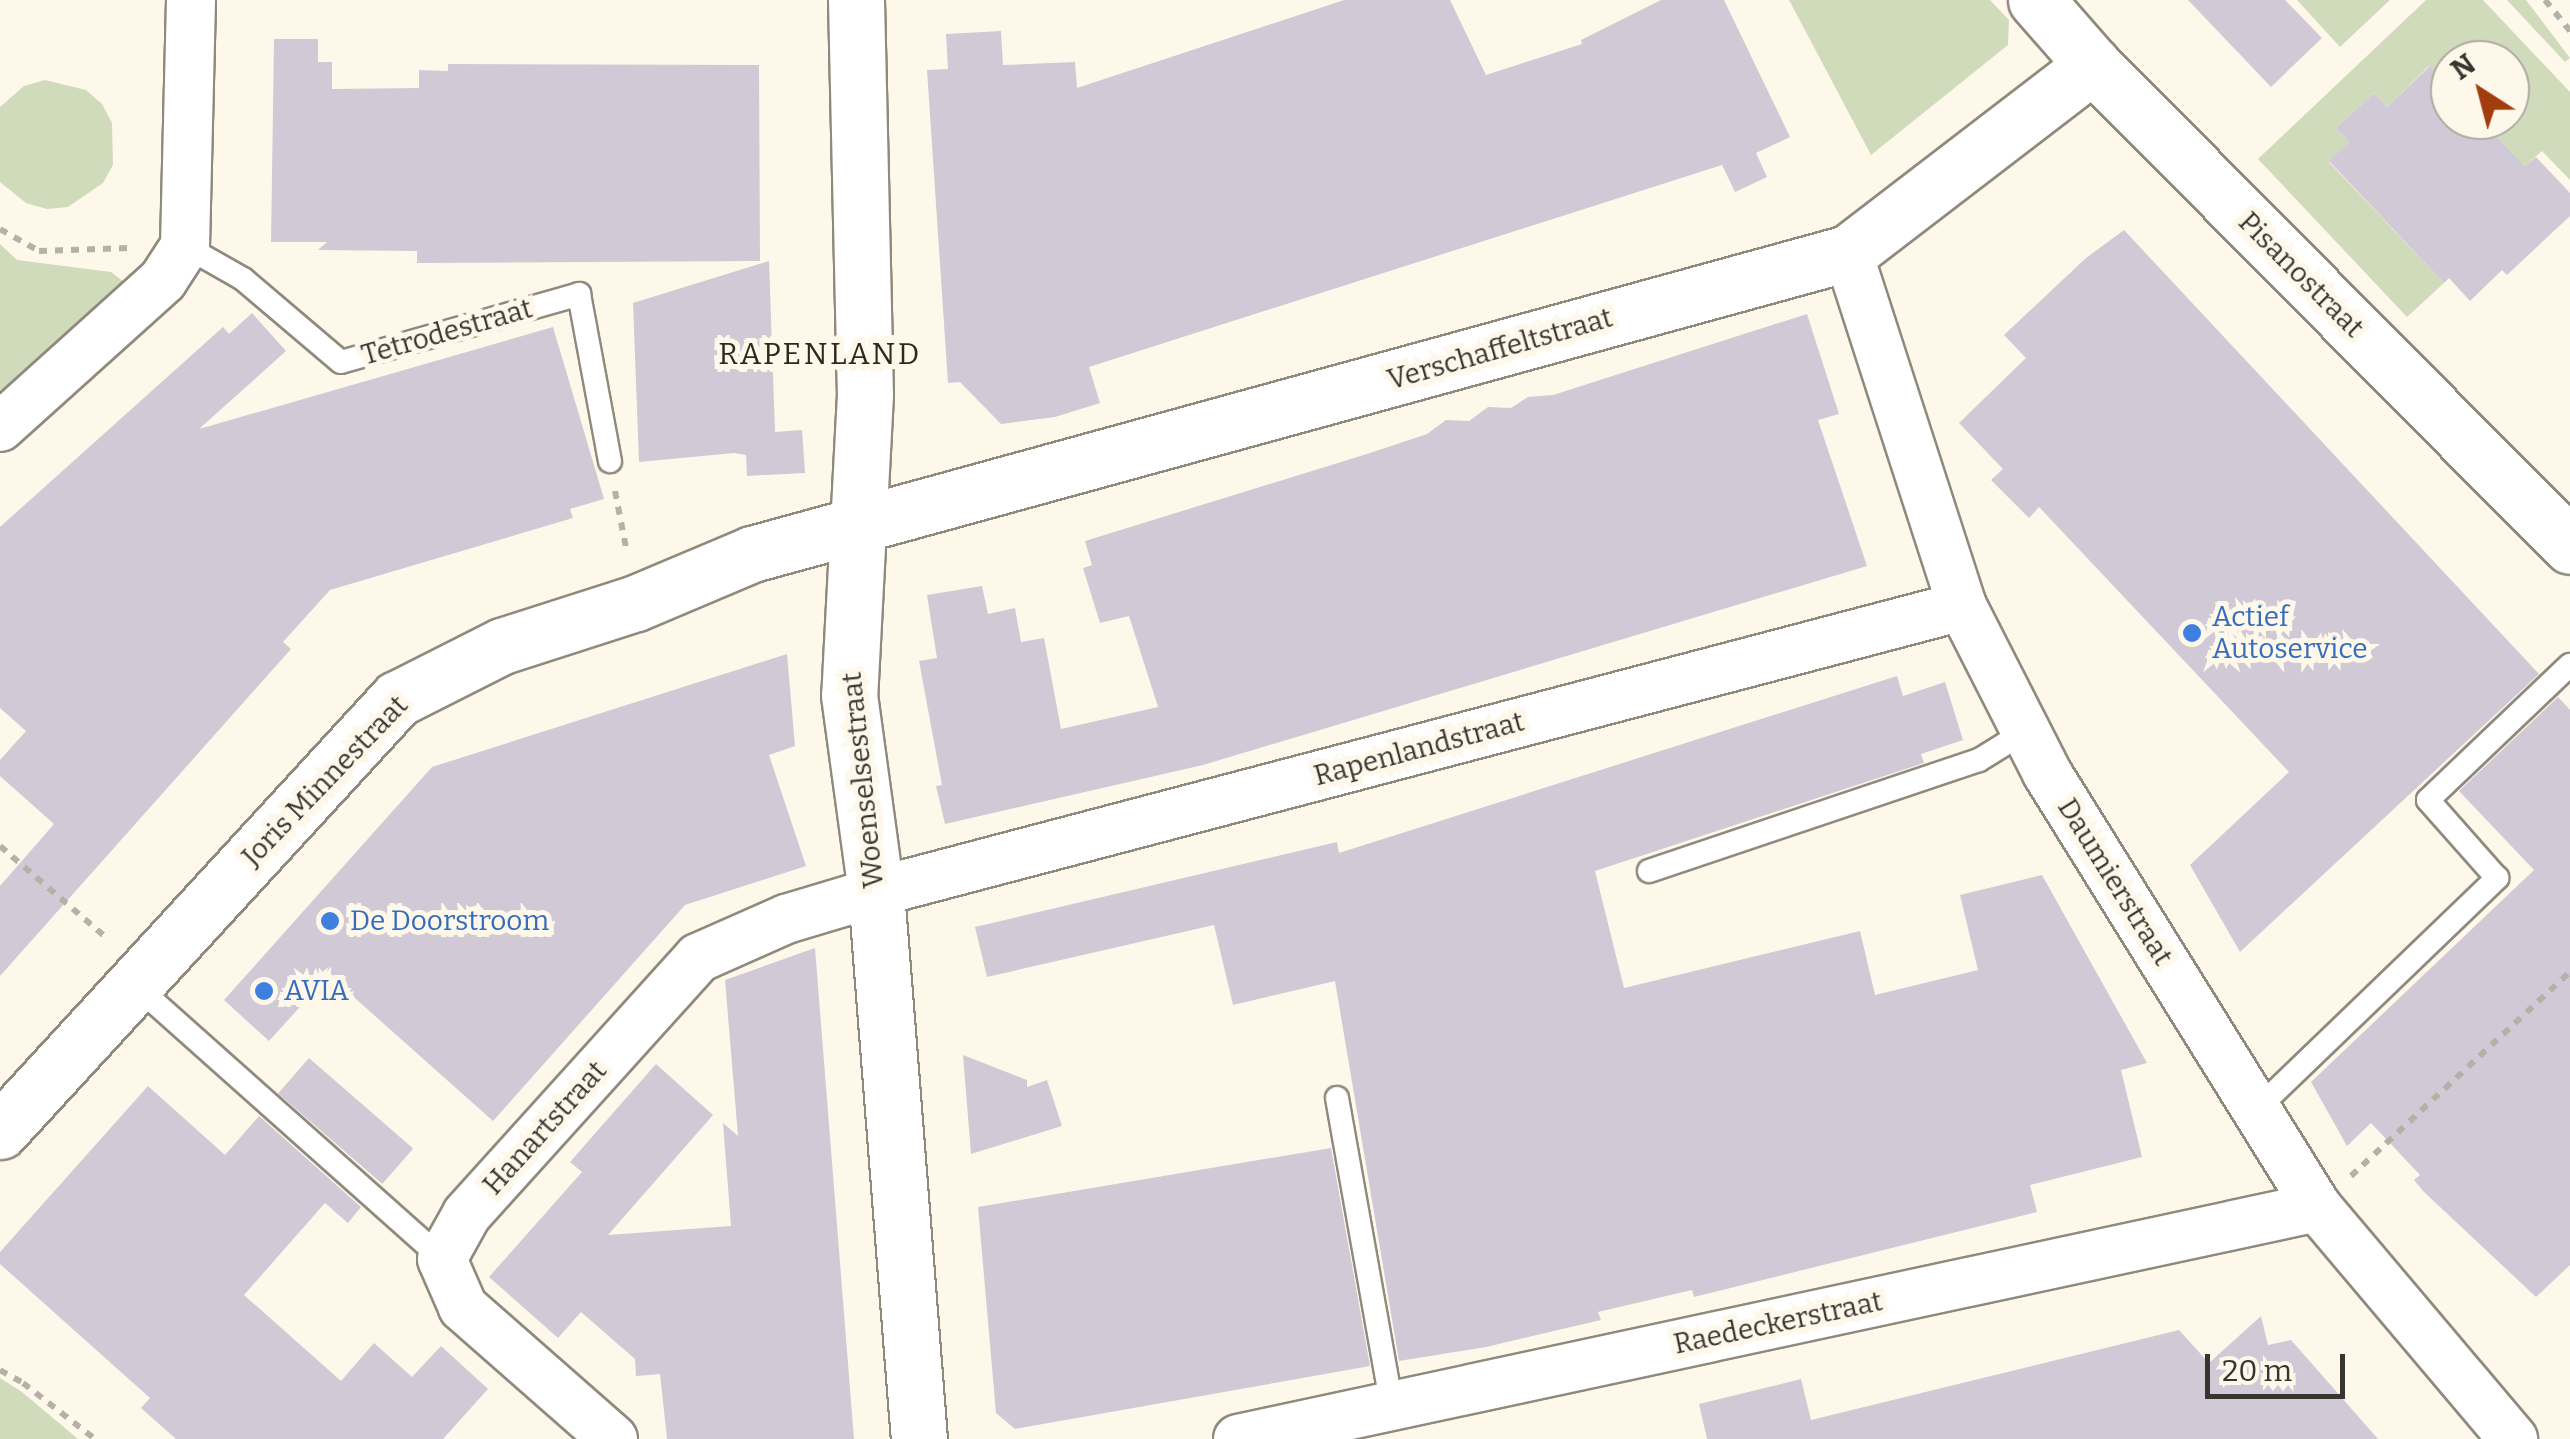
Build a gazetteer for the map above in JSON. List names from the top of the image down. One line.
{"streets":{"street":["Pisanostraat","Verschaffeltstraat","Rapenlandstraat","Woenselsestraat","Joris Minnestraat","Daumierstraat","Hanartstraat","Raedeckerstraat"],"lane":["Tetrodestraat"]},"crossings":[["Pisanostraat","Verschaffeltstraat"],["Verschaffeltstraat","Woenselsestraat"],["Verschaffeltstraat","Joris Minnestraat"],["Verschaffeltstraat","Daumierstraat"],["Rapenlandstraat","Woenselsestraat"],["Rapenlandstraat","Daumierstraat"],["Rapenlandstraat","Hanartstraat"],["Woenselsestraat","Joris Minnestraat"],["Woenselsestraat","Hanartstraat"],["Daumierstraat","Raedeckerstraat"]],"districts":["RAPENLAND"],"places":["Actief Autoservice","De Doorstroom","AVIA"],"scale_bar":"20 m","north":"top left"}
